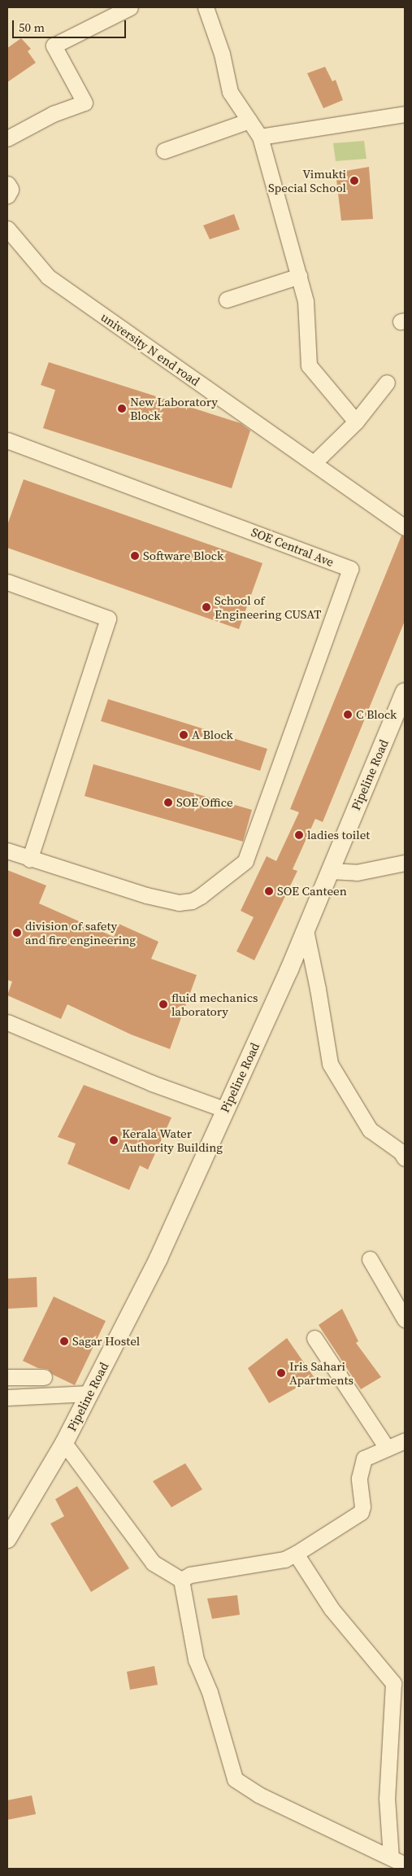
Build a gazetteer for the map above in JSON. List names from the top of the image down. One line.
{"streets":{"street":["university N end road","SOE Central Ave","Pipeline Road"]},"places":["Vimukti Special School","New Laboratory Block","Software Block","School of Engineering CUSAT","C Block","A Block","SOE Office","ladies toilet","SOE Canteen","division of safety and fire engineering","fluid mechanics laboratory","Kerala Water Authority Building","Sagar Hostel","Iris Sahari Apartments"],"scale_bar":"50 m"}
